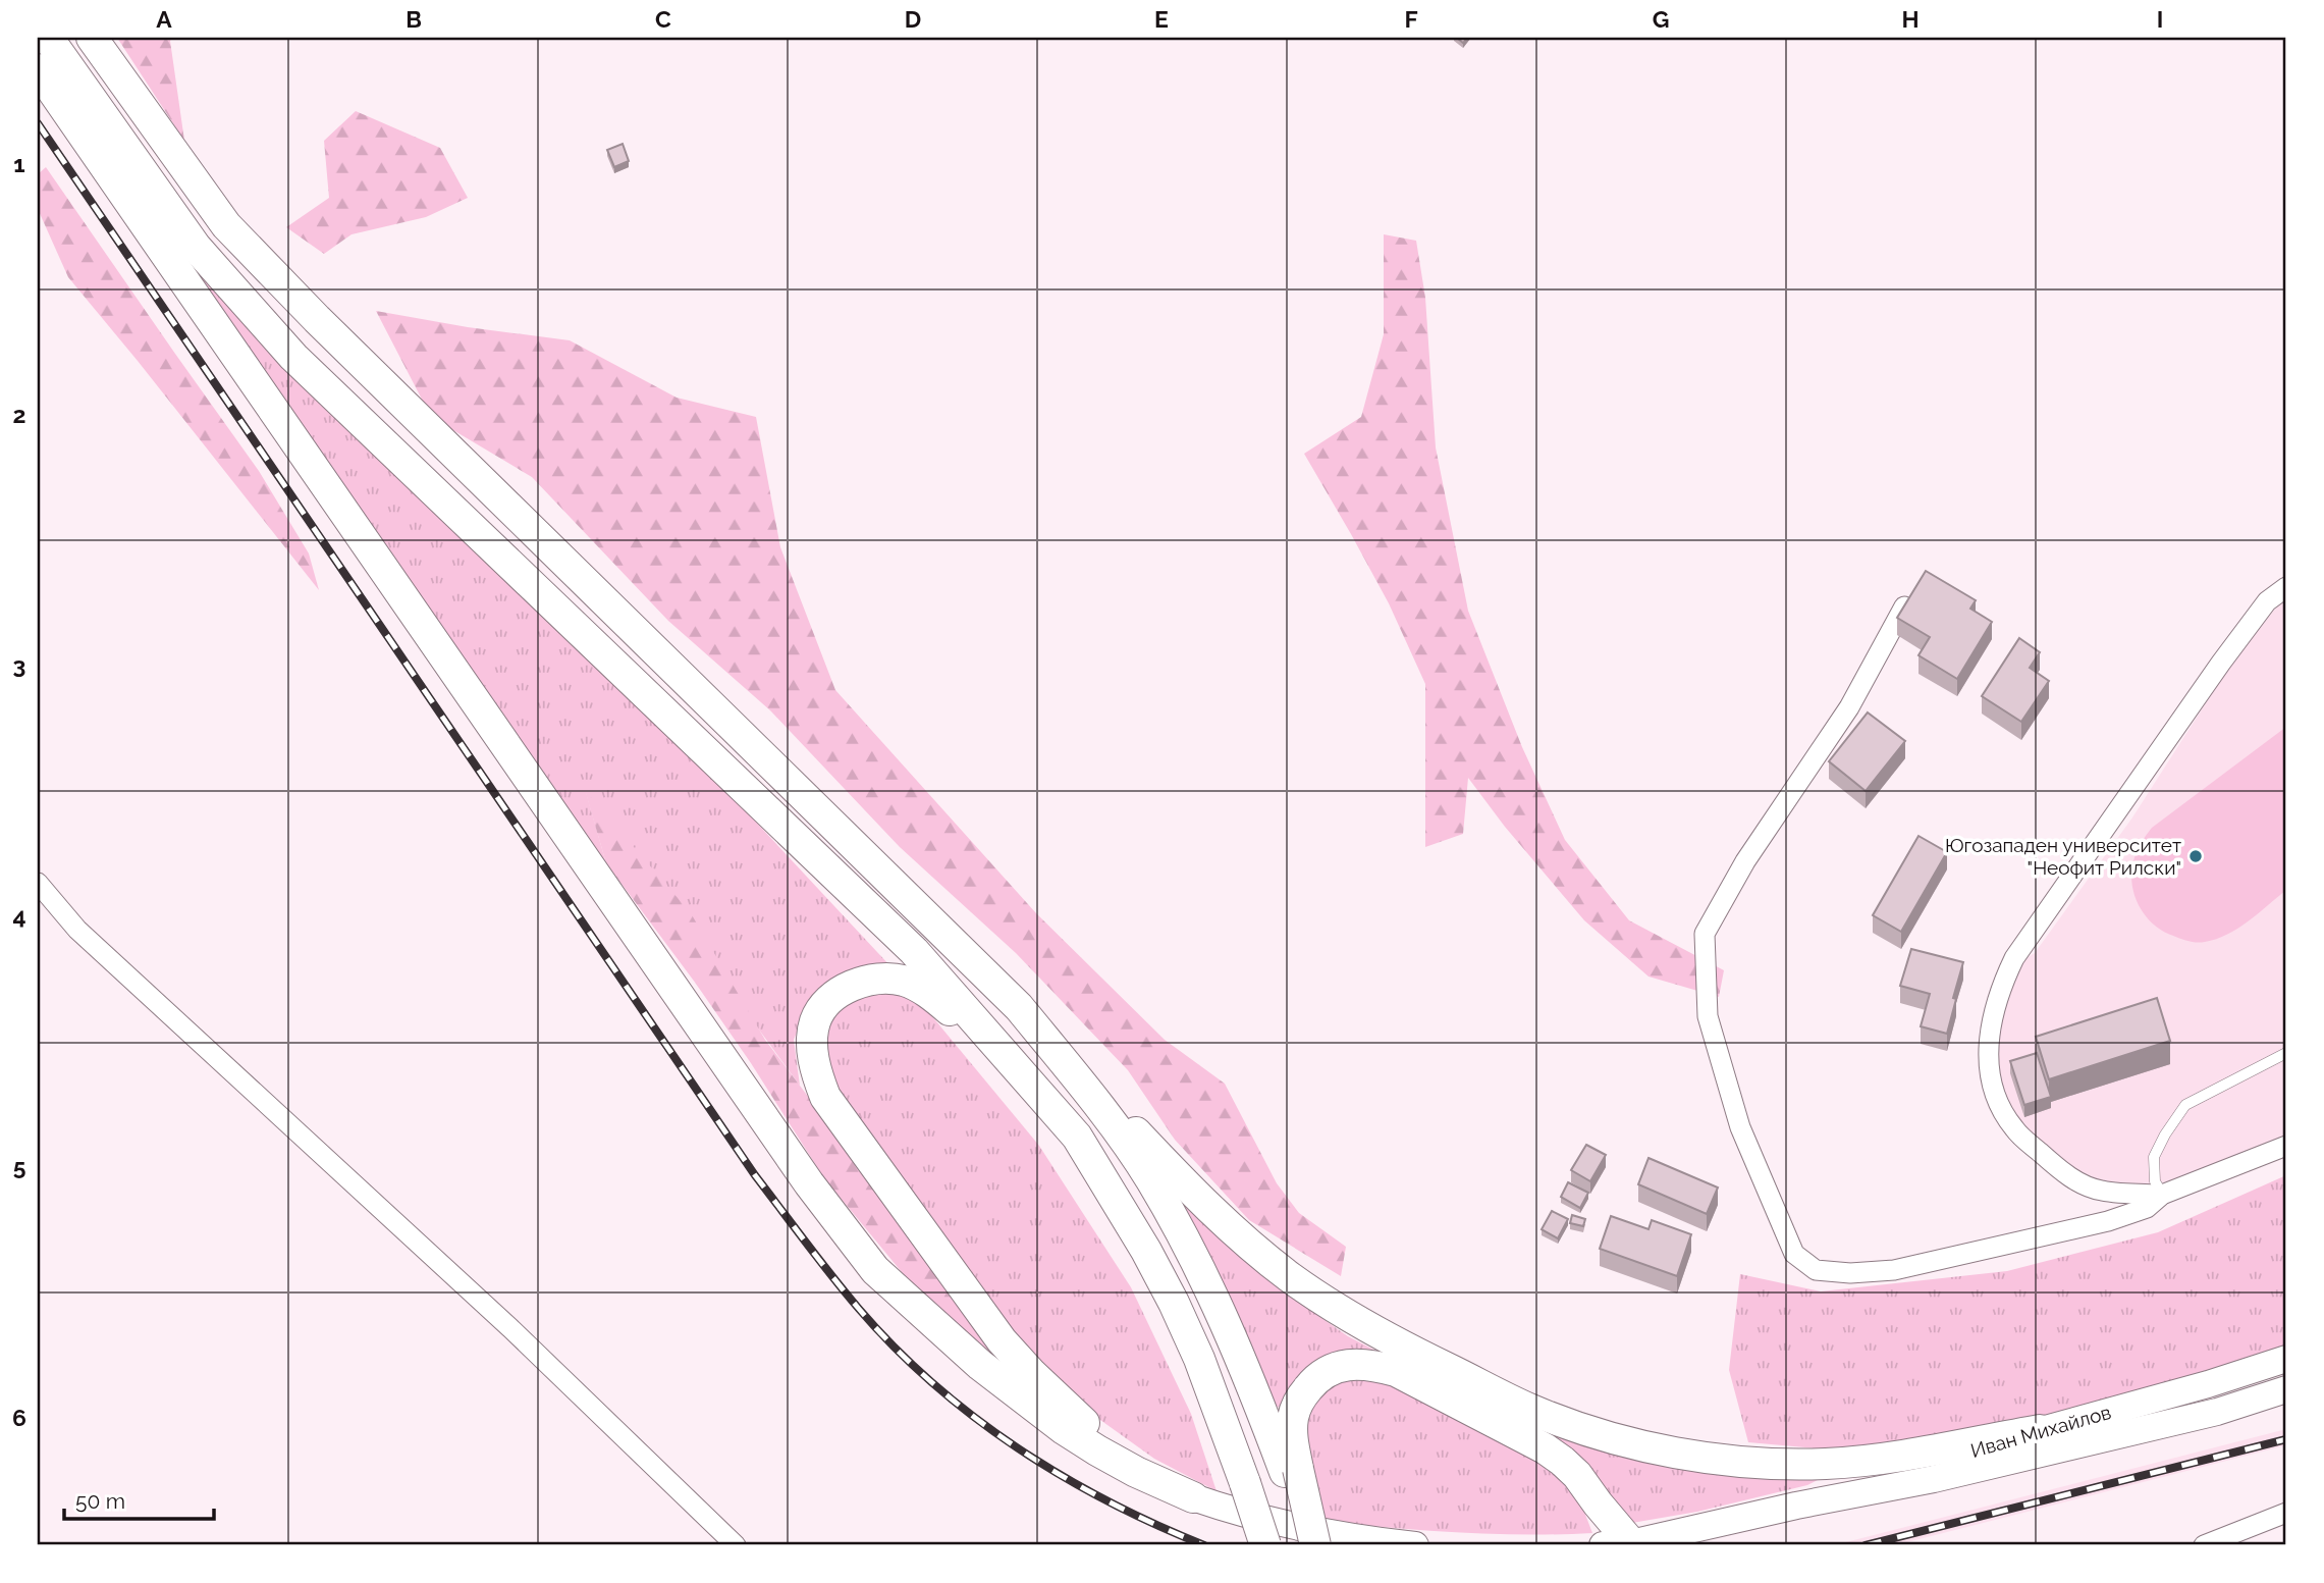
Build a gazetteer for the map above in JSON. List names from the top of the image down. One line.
{"streets":{"main road":["Иван Михайлов"]},"places":["Югозападен университет \"Неофит Рилски\""],"scale_bar":"50 m","grid":{"columns":["A","B","C","D","E","F","G","H","I"],"rows":["1","2","3","4","5","6"]}}
